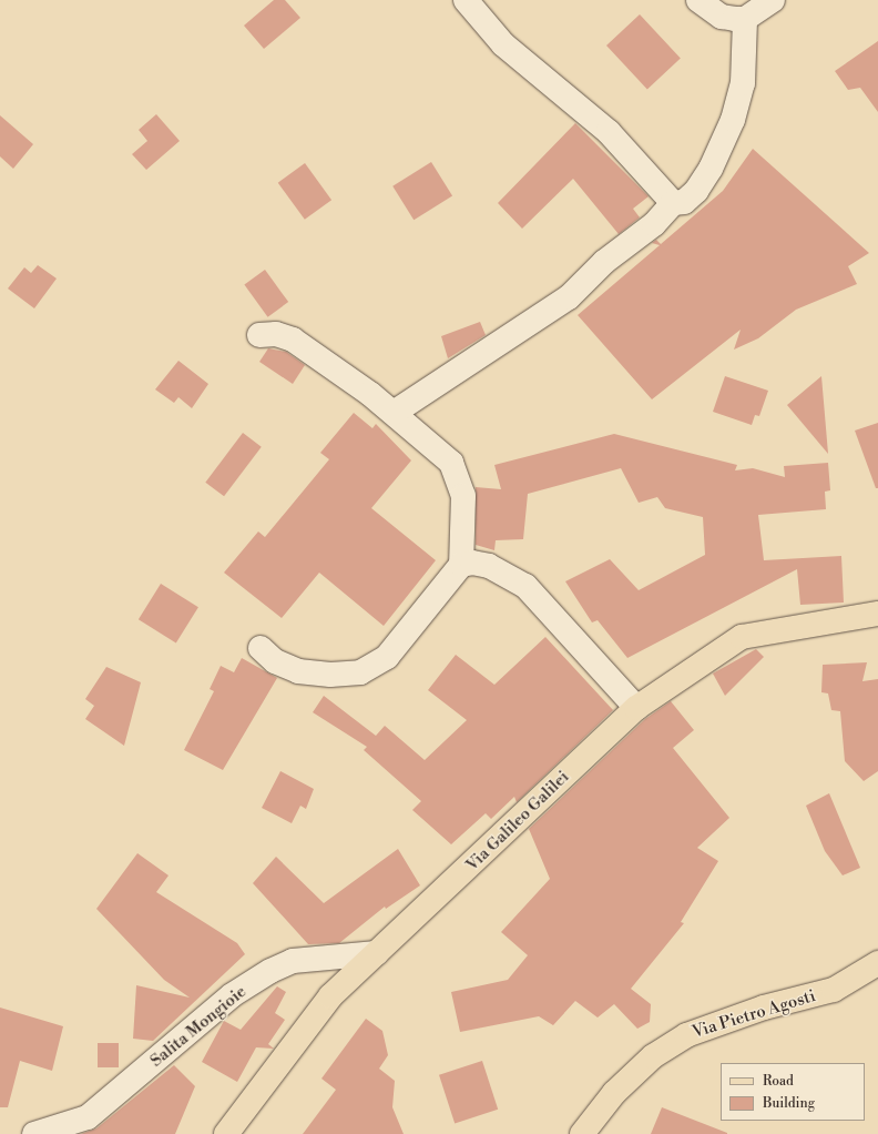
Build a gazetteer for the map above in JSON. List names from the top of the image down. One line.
{"streets":{"main road":["Via Galileo Galilei","Via Pietro Agosti"],"street":["Salita Mongioie"]},"crossings":[["Via Galileo Galilei","Salita Mongioie"]],"legend":["Road","Building"]}
